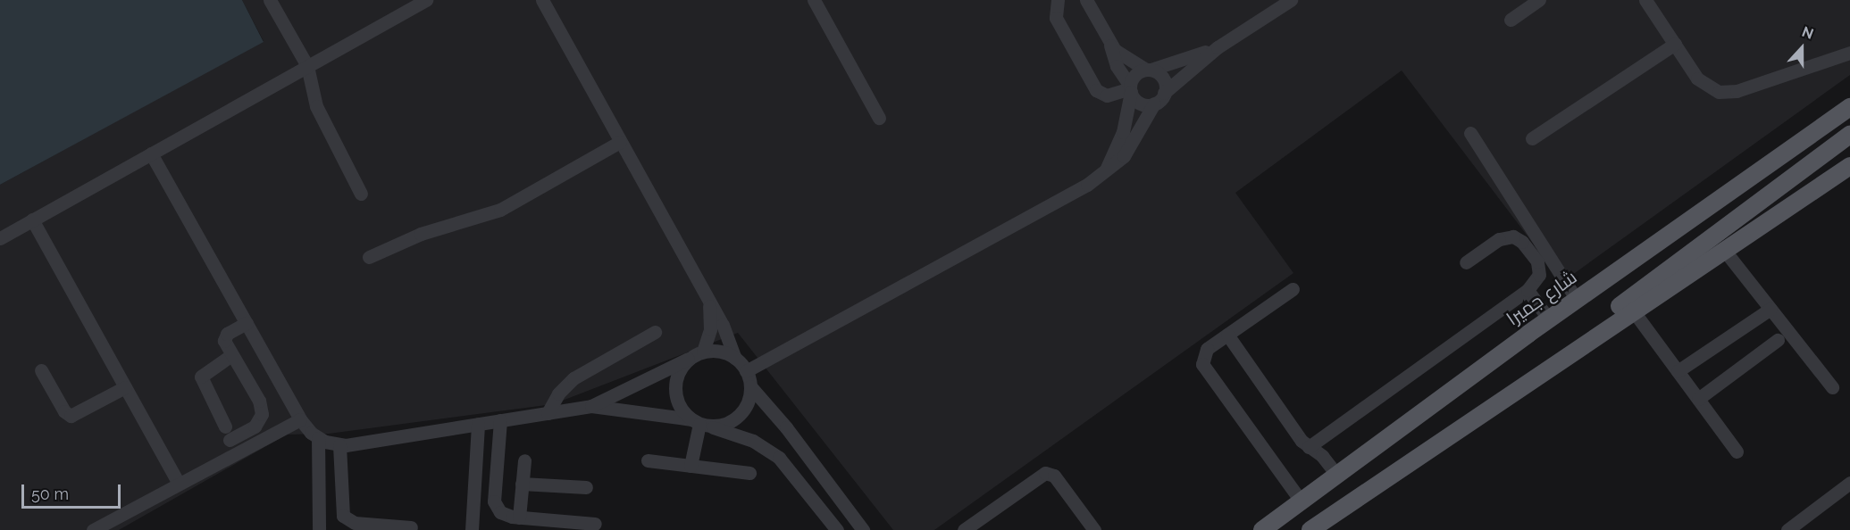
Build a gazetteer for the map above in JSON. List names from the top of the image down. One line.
{"streets":{"main road":["شارع جميرا"]},"scale_bar":"50 m","north":"top"}
